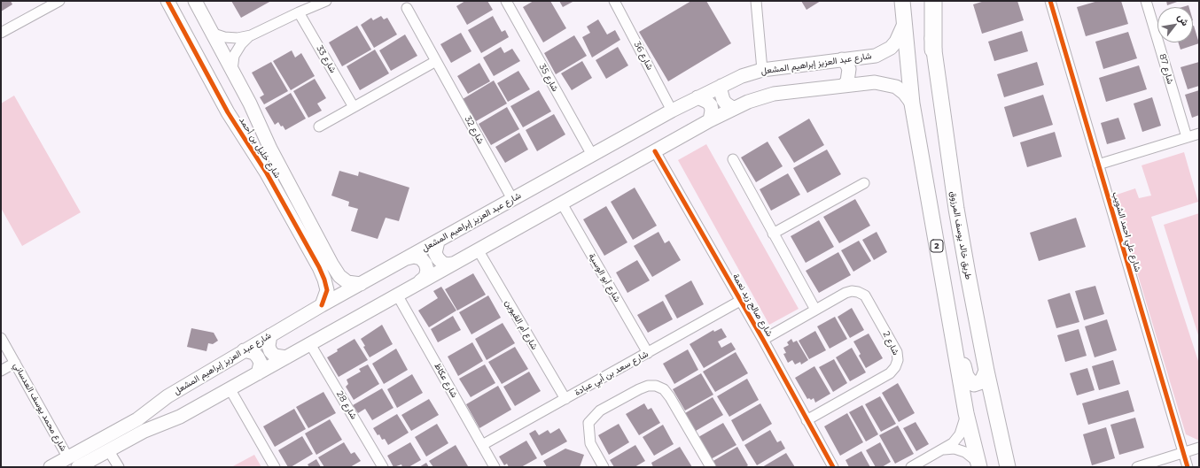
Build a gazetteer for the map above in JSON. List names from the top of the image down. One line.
{"streets":{"main road":["شارع عبد العزيز إبراهيم المشعل","شارع خليل بن أحمد","طريق خالد يوسف المرزوق","2"],"street":["شارع 36","شارع 33","شارع 87","شارع 35","شارع 32","شارع علي احمد الشويب","شارع أبو الوسية","شارع صالح زيد نعمة","شارع أم القيوين","شارع 2","شارع سعد بن أبي عبادة","شارع عكاظ","شارع 28","شارع محمد يوسف العدساني"]},"crossings":[["شارع 36","شارع عبد العزيز إبراهيم المشعل"],["شارع عبد العزيز إبراهيم المشعل","شارع 35"],["شارع عبد العزيز إبراهيم المشعل","شارع 32"],["شارع عبد العزيز إبراهيم المشعل","شارع خليل بن أحمد"],["شارع عبد العزيز إبراهيم المشعل","2"],["شارع عبد العزيز إبراهيم المشعل","شارع محمد يوسف العدساني"],["شارع أبو الوسية","شارع سعد بن أبي عبادة"],["شارع صالح زيد نعمة","شارع 2"],["شارع صالح زيد نعمة","شارع سعد بن أبي عبادة"],["شارع أم القيوين","شارع سعد بن أبي عبادة"],["شارع سعد بن أبي عبادة","شارع عكاظ"]],"north":"top right"}
